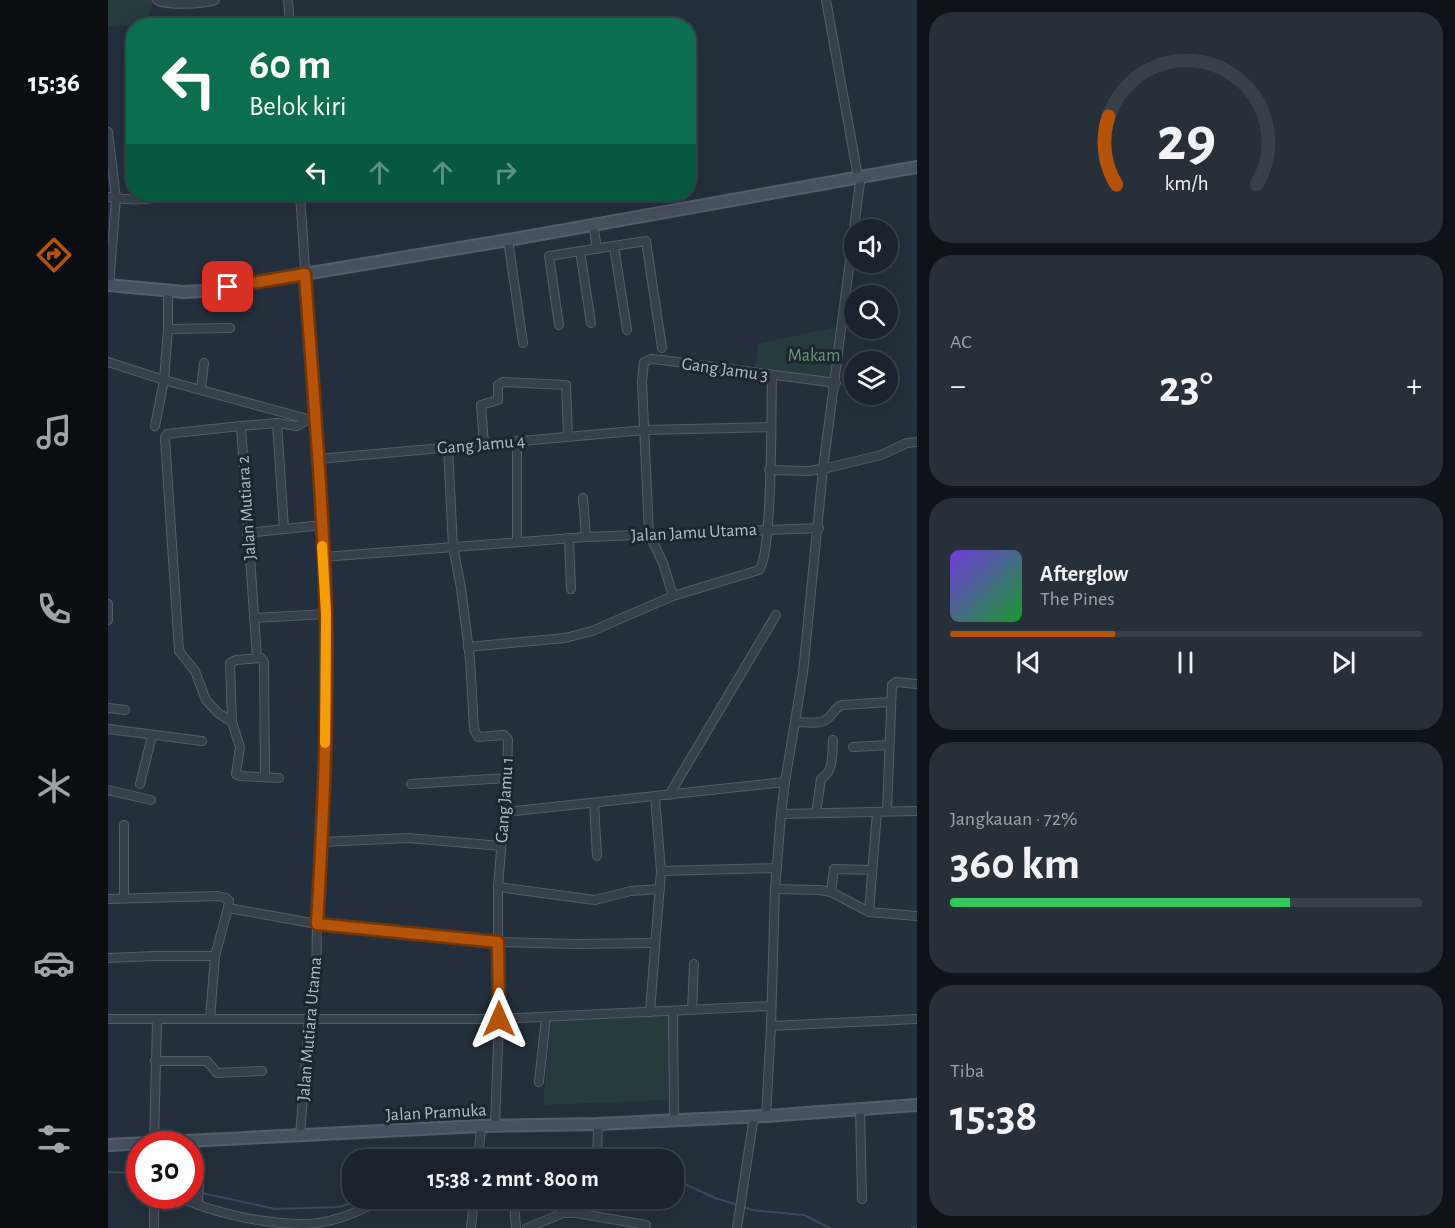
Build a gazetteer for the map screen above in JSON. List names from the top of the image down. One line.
{"streets":{"street":["Gang Jamu 3","Gang Jamu 4","Jalan Mutiara 2","Jalan Jamu Utama","Gang Jamu 1","Jalan Mutiara Utama","Jalan Pramuka"]},"crossings":[["Gang Jamu 3","Gang Jamu 4"],["Gang Jamu 4","Gang Jamu 1"],["Gang Jamu 4","Jalan Mutiara Utama"],["Jalan Jamu Utama","Gang Jamu 1"],["Jalan Jamu Utama","Jalan Mutiara Utama"],["Gang Jamu 1","Jalan Pramuka"],["Jalan Mutiara Utama","Jalan Pramuka"]],"parks":["Makam"],"page":{"tabs":"15:36","turn":["60 m","Belok kiri"],"tile":["AC",["Jangkauan · 72%","360 km"],["Tiba","15:38"]],"heat":["−","23°","+"],"song":["Afterglow","The Pines"],"limit":"30","trip":"15:38 · 2 mnt · 800 m","gauge":["29","km/h"]}}
